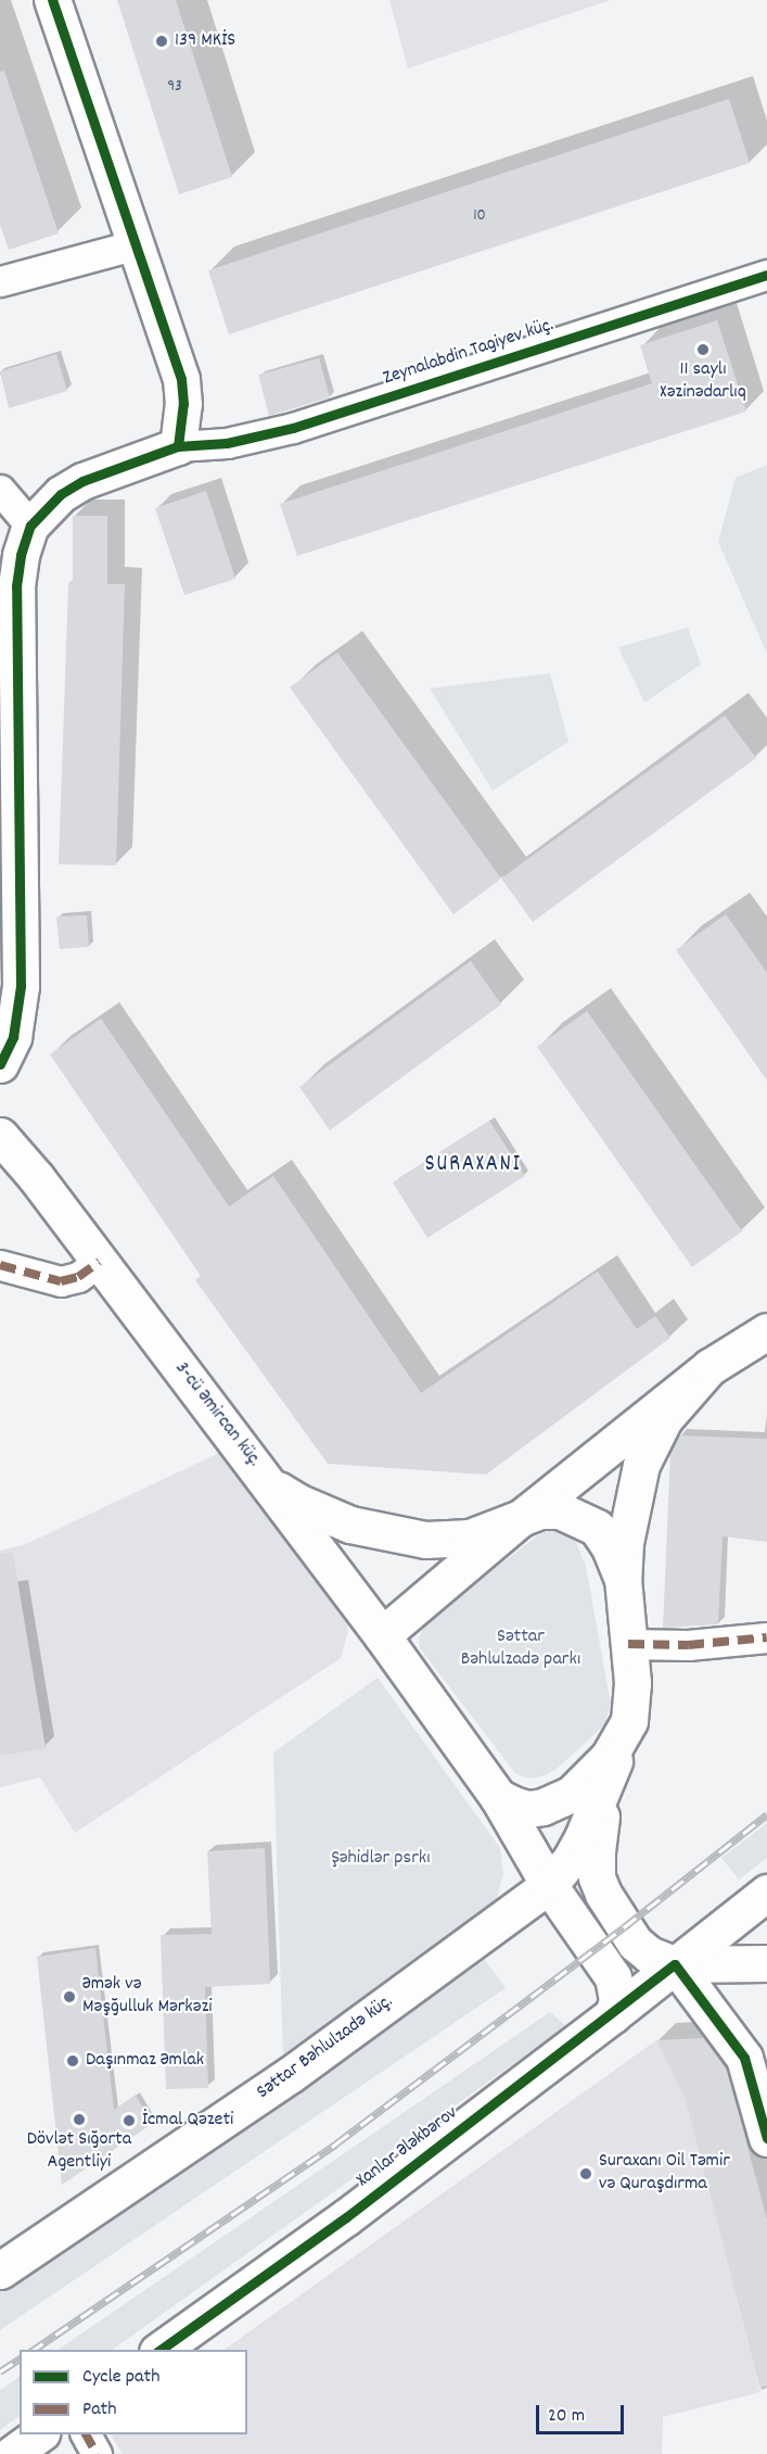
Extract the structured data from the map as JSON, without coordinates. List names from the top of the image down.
{
  "streets": {
    "main road": [
      "Zeynalabdin Tagiyev küç.",
      "3-cü Əmircan küç.",
      "Səttar Bəhlulzadə küç.",
      "Xanlar Ələkbərov"
    ]
  },
  "districts": ["SURAXANI"],
  "parks": ["Səttar Bəhlulzadə parkı", "Şəhidlər psrkı"],
  "places": [
    "139 MKİS",
    "11 saylı Xəzinədarlıq",
    "Əmək və Məşğulluk Mərkəzi",
    "Daşınmaz Əmlak",
    "Dövlət Sığorta Agentliyi",
    "İcmal Qəzeti",
    "Suraxanı Oil Təmir və Quraşdırma"
  ],
  "house_numbers": ["93", "10"],
  "legend": ["Cycle path", "Path"],
  "scale_bar": "20 m"
}
